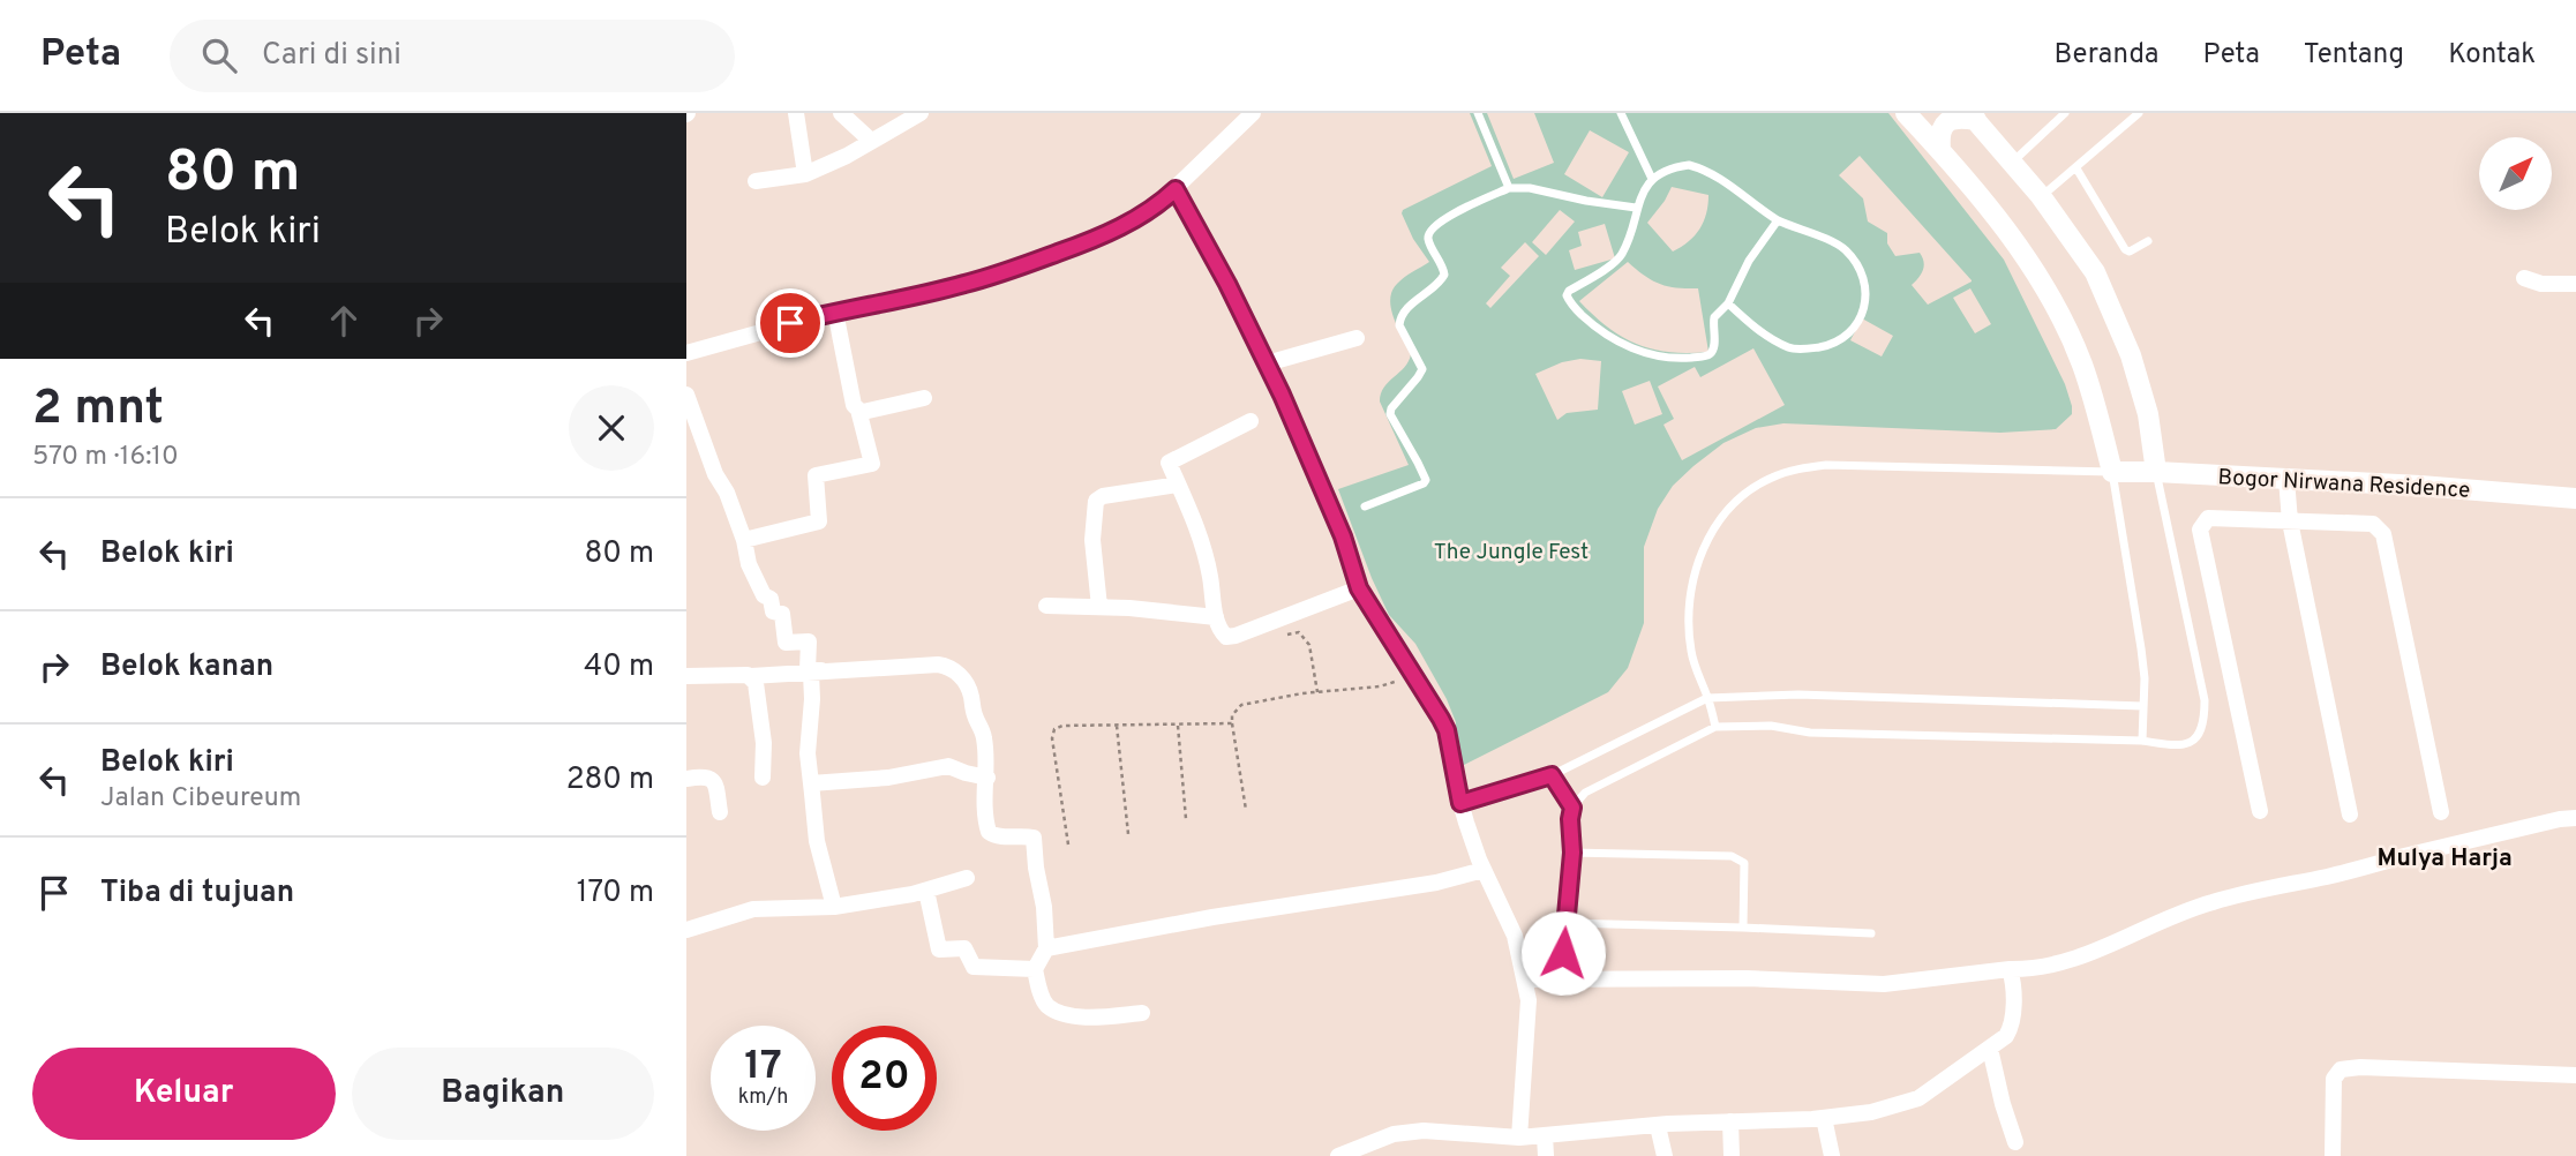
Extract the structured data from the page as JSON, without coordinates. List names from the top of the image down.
{
  "streets": {
    "street": ["Bogor Nirwana Residence"]
  },
  "districts": ["Mulya Harja"],
  "parks": ["The Jungle Fest"],
  "north": "top right",
  "page": {
    "header": "Peta",
    "search": "Cari di sini",
    "nav": [
      "Beranda",
      "Peta",
      "Tentang",
      "Kontak"
    ],
    "turn": ["80 m", "Belok kiri"],
    "heading": ["2 mnt", "570 m · 16:10"],
    "list": [
      {
        "name": "Belok kiri",
        "value": "80 m"
      },
      {
        "name": "Belok kanan",
        "value": "40 m"
      },
      {
        "name": "Belok kiri",
        "note": "Jalan Cibeureum",
        "value": "280 m"
      },
      {
        "name": "Tiba di tujuan",
        "value": "170 m"
      }
    ],
    "speed": "17 km/h",
    "limit": "20",
    "buttons": ["Keluar", "Bagikan"]
  }
}
